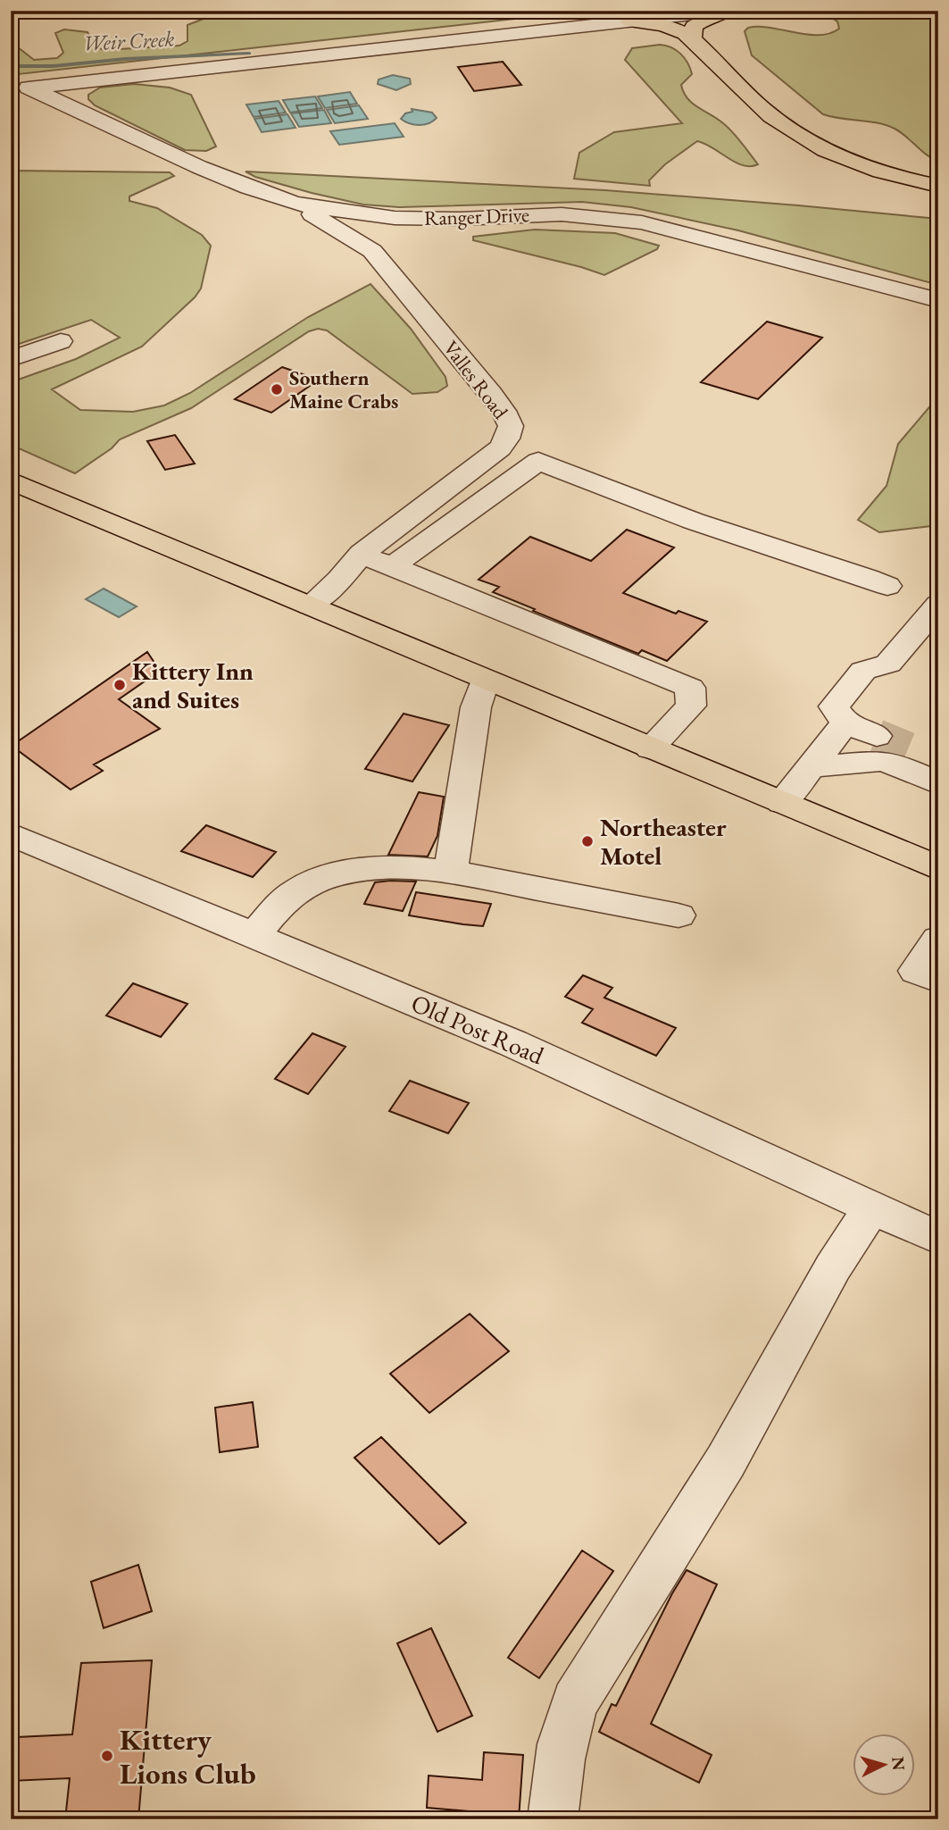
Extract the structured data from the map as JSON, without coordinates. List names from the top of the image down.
{
  "streets": {
    "street": ["Ranger Drive", "Valles Road", "Old Post Road"]
  },
  "crossings": [
    ["Ranger Drive", "Valles Road"]
  ],
  "water": ["Weir Creek"],
  "places": [
    "Southern Maine Crabs",
    "Kittery Inn and Suites",
    "Northeaster Motel",
    "Kittery Lions Club"
  ],
  "north": "right"
}
